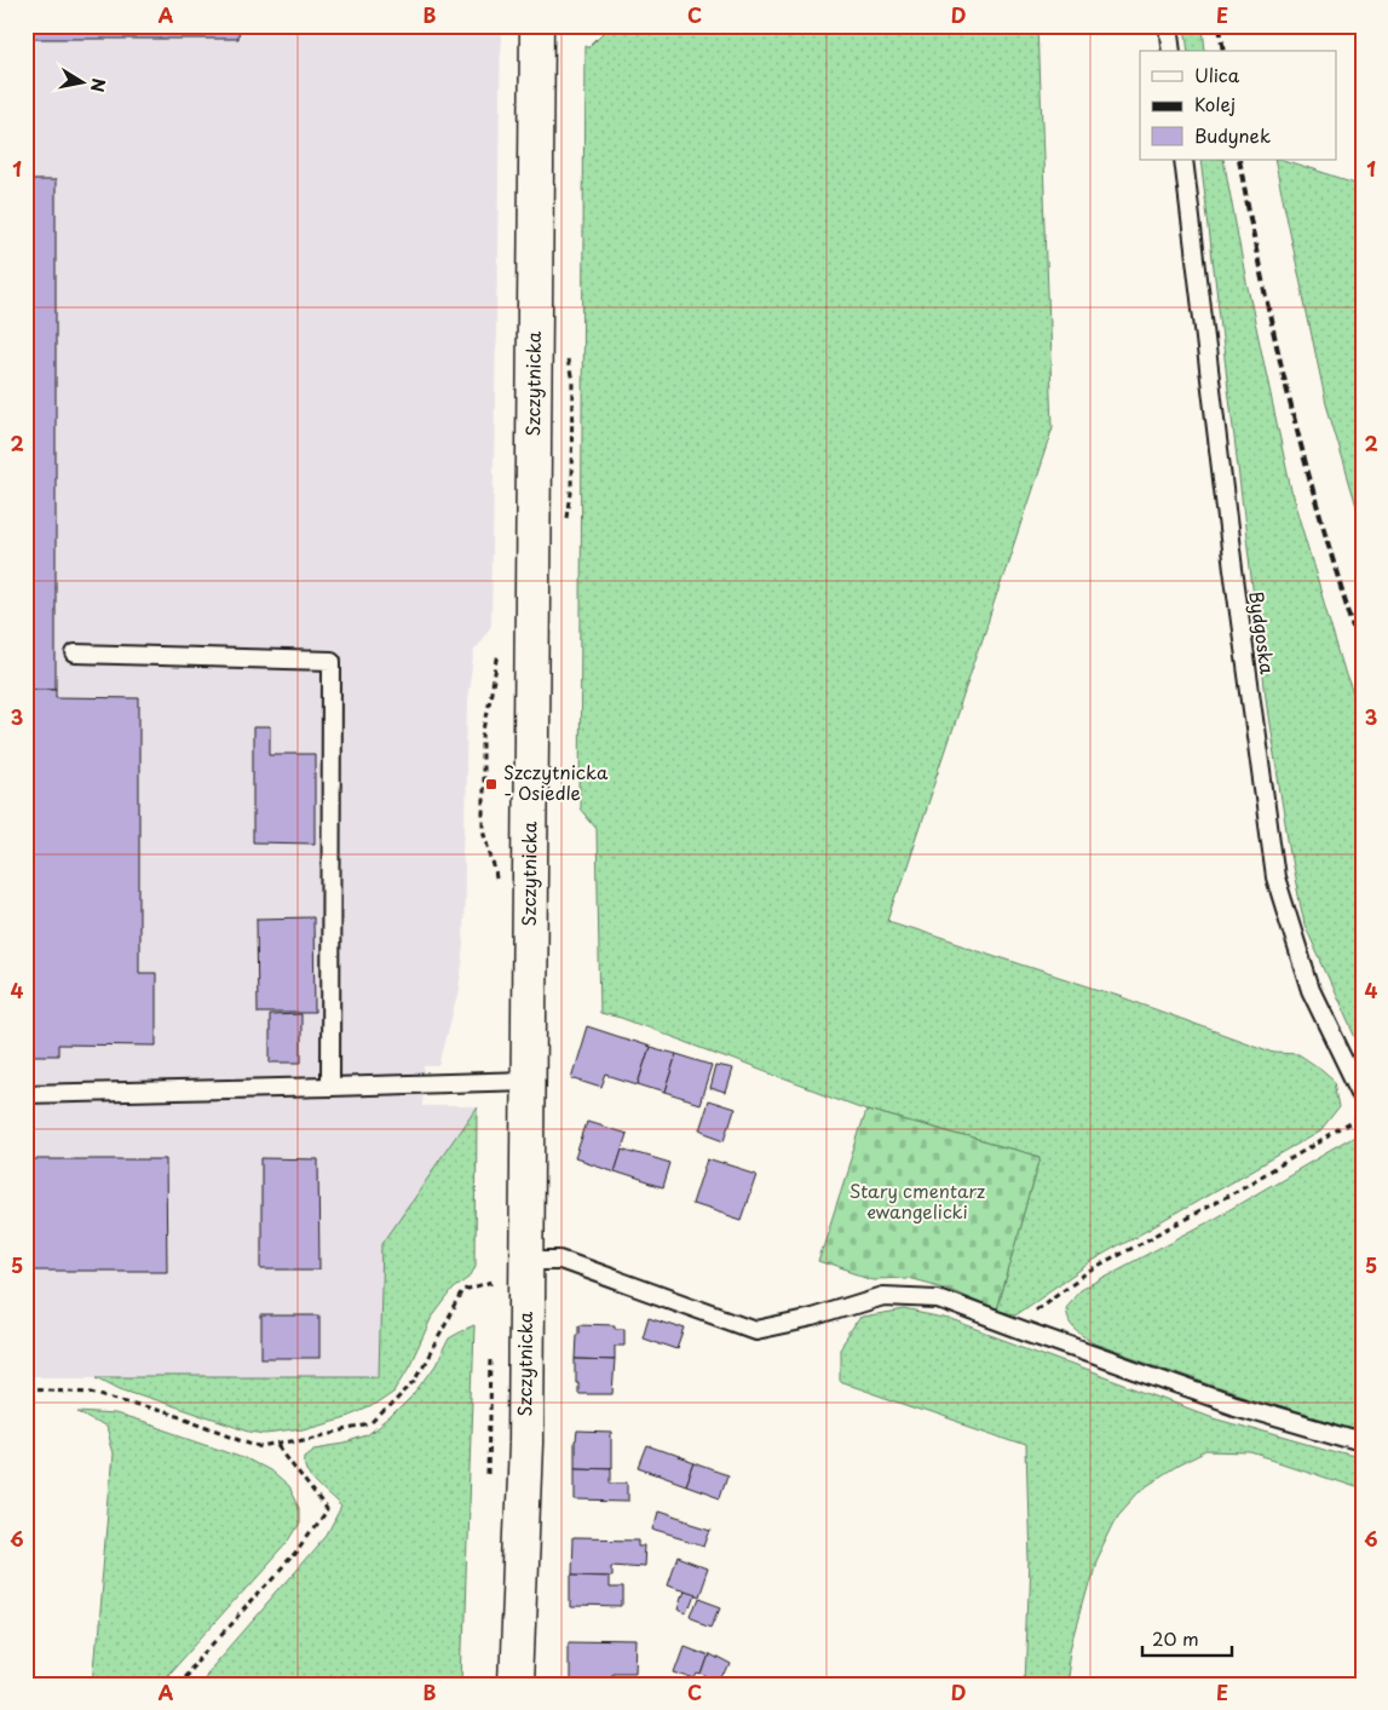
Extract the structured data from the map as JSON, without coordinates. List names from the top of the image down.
{
  "streets": {
    "street": ["Szczytnicka"],
    "lane": ["Bydgoska"]
  },
  "parks": ["Stary cmentarz ewangelicki"],
  "places": {
    "transit": ["Szczytnicka - Osiedle"]
  },
  "legend": ["Ulica", "Kolej", "Budynek"],
  "scale_bar": "20 m",
  "north": "right",
  "grid": {
    "columns": [
      "A",
      "B",
      "C",
      "D",
      "E"
    ],
    "rows": [
      "1",
      "2",
      "3",
      "4",
      "5",
      "6"
    ]
  }
}
